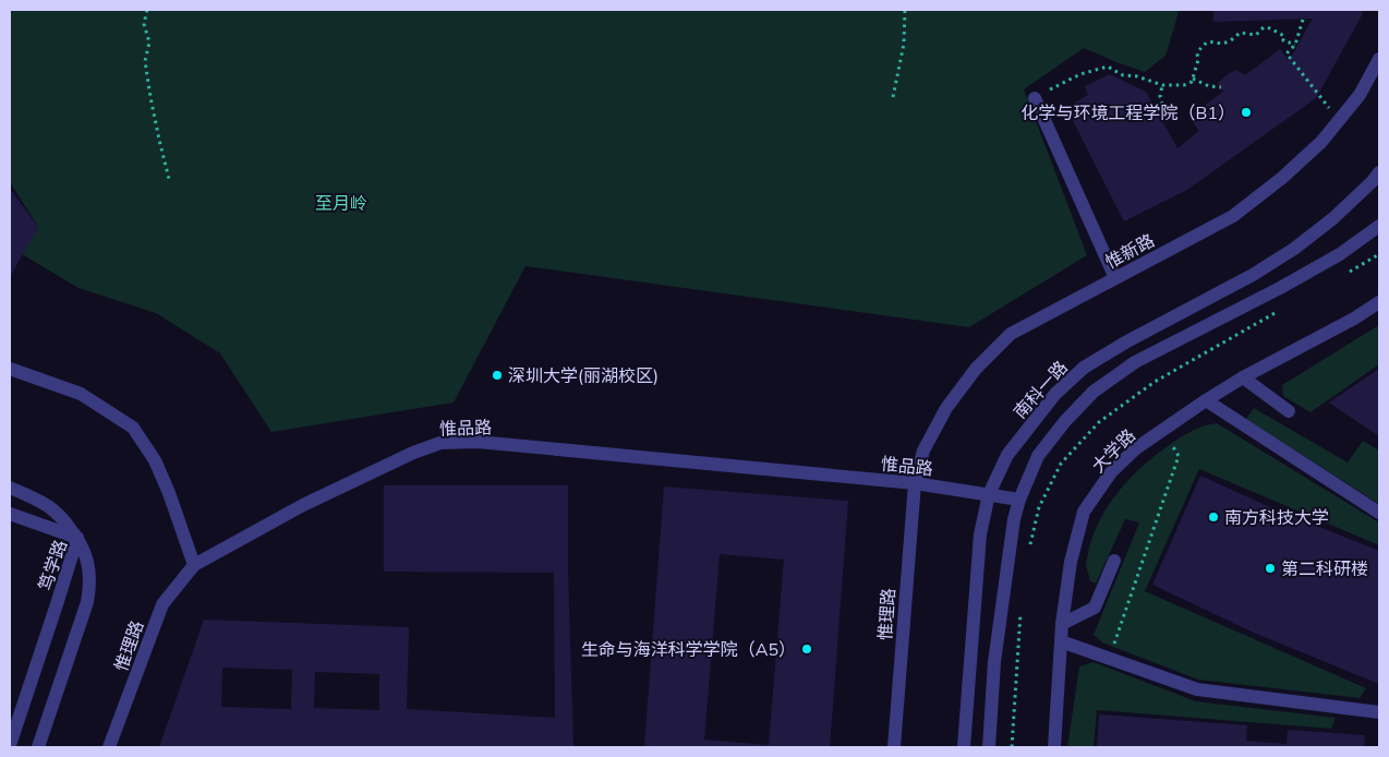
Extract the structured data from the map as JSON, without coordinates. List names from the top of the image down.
{
  "streets": {
    "street": [
      "惟新路",
      "南科一路",
      "惟品路",
      "大学路",
      "笃学路",
      "惟理路"
    ]
  },
  "crossings": [
    ["惟新路", "惟品路"],
    ["惟新路", "惟理路"],
    ["南科一路", "惟品路"],
    ["惟品路", "惟理路"]
  ],
  "parks": ["至月岭"],
  "places": [
    "化学与环境工程学院（B1）",
    "深圳大学(丽湖校区)",
    "南方科技大学",
    "第二科研楼",
    "生命与海洋科学学院（A5）"
  ]
}
